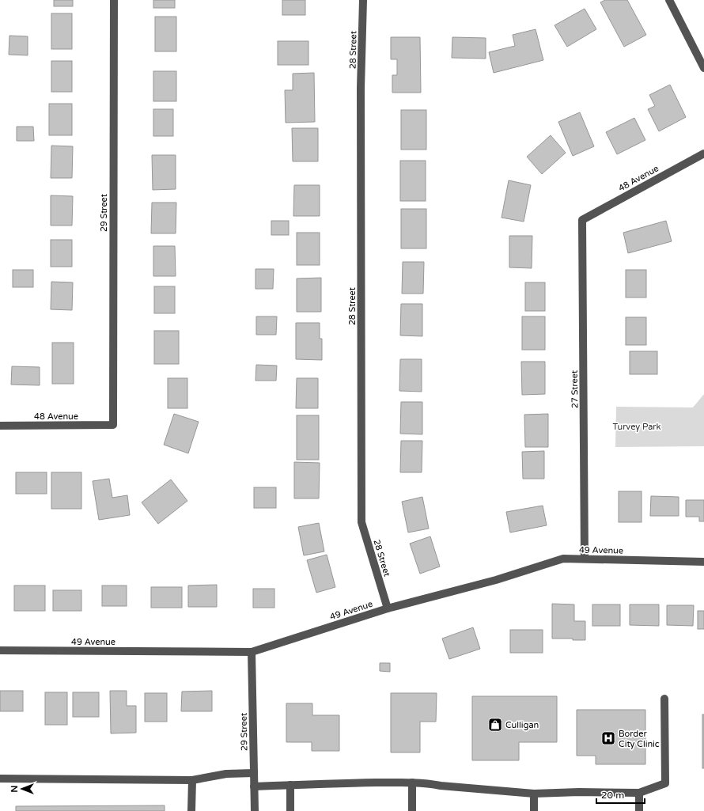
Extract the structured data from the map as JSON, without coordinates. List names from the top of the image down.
{
  "streets": {
    "street": [
      "28 Street",
      "48 Avenue",
      "29 Street",
      "27 Street",
      "49 Avenue"
    ]
  },
  "crossings": [
    ["28 Street", "49 Avenue"],
    ["48 Avenue", "29 Street"],
    ["48 Avenue", "27 Street"],
    ["29 Street", "49 Avenue"],
    ["27 Street", "49 Avenue"]
  ],
  "parks": ["Turvey Park"],
  "places": {
    "shop": ["Culligan"],
    "hospital": ["Border City Clinic"]
  },
  "scale_bar": "20 m",
  "north": "left"
}
